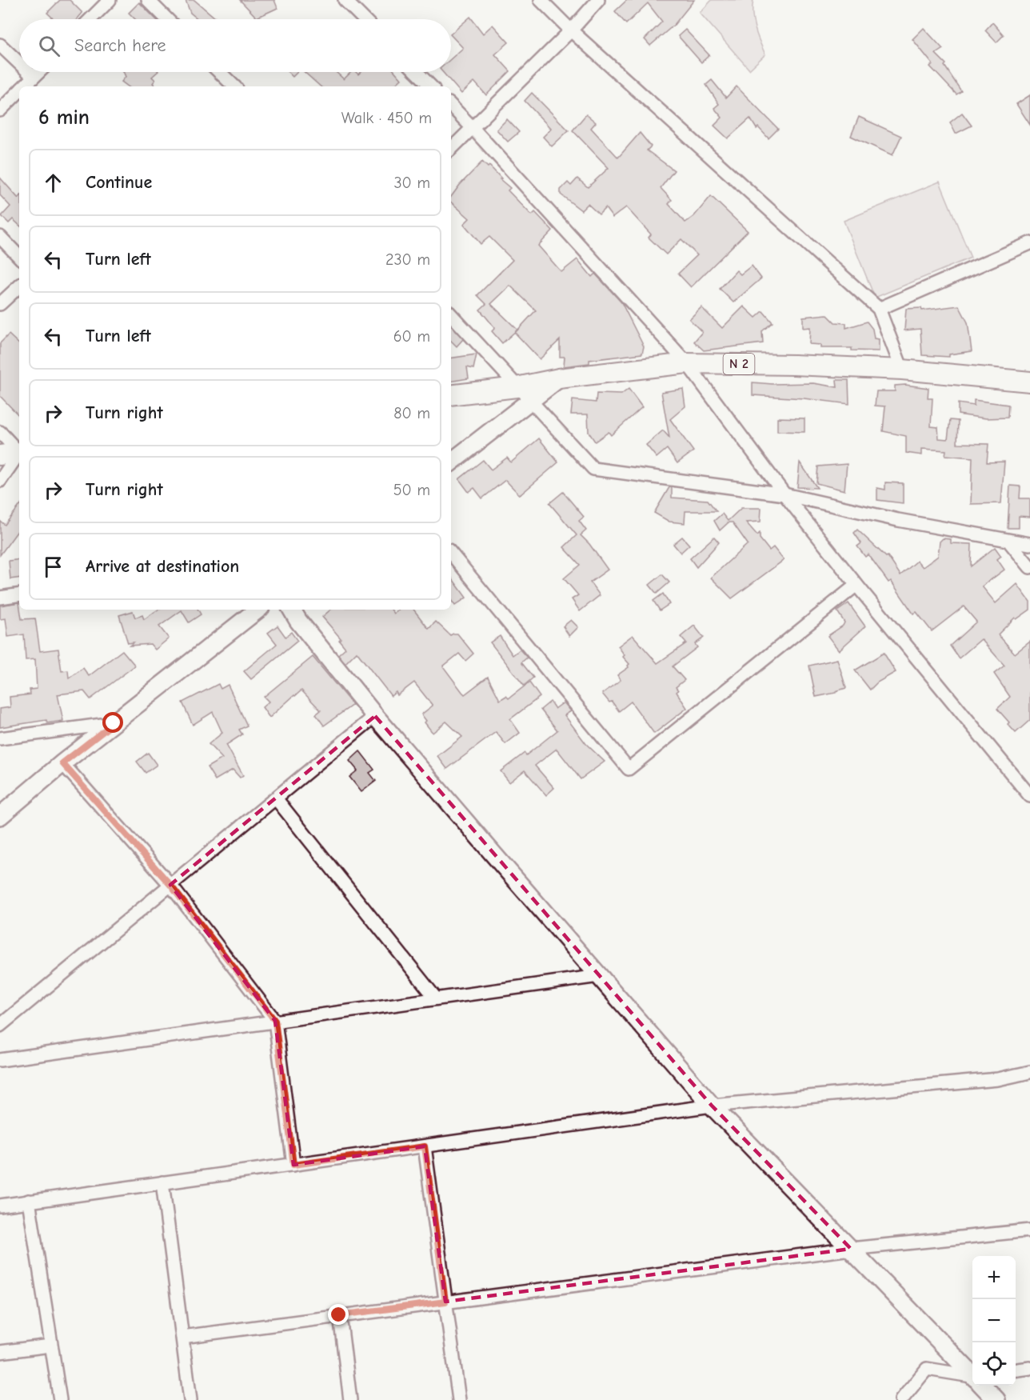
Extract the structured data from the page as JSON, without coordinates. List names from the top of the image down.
{
  "streets": {
    "main road": ["N 2"]
  },
  "page": {
    "search": "Search here",
    "heading": ["6 min", "Walk · 450 m"],
    "list": [
      ["Continue", "30 m"],
      ["Turn left", "230 m"],
      ["Turn left", "60 m"],
      ["Turn right", "80 m"],
      ["Turn right", "50 m"],
      "Arrive at destination"
    ],
    "map_buttons": ["+", "−"]
  }
}
